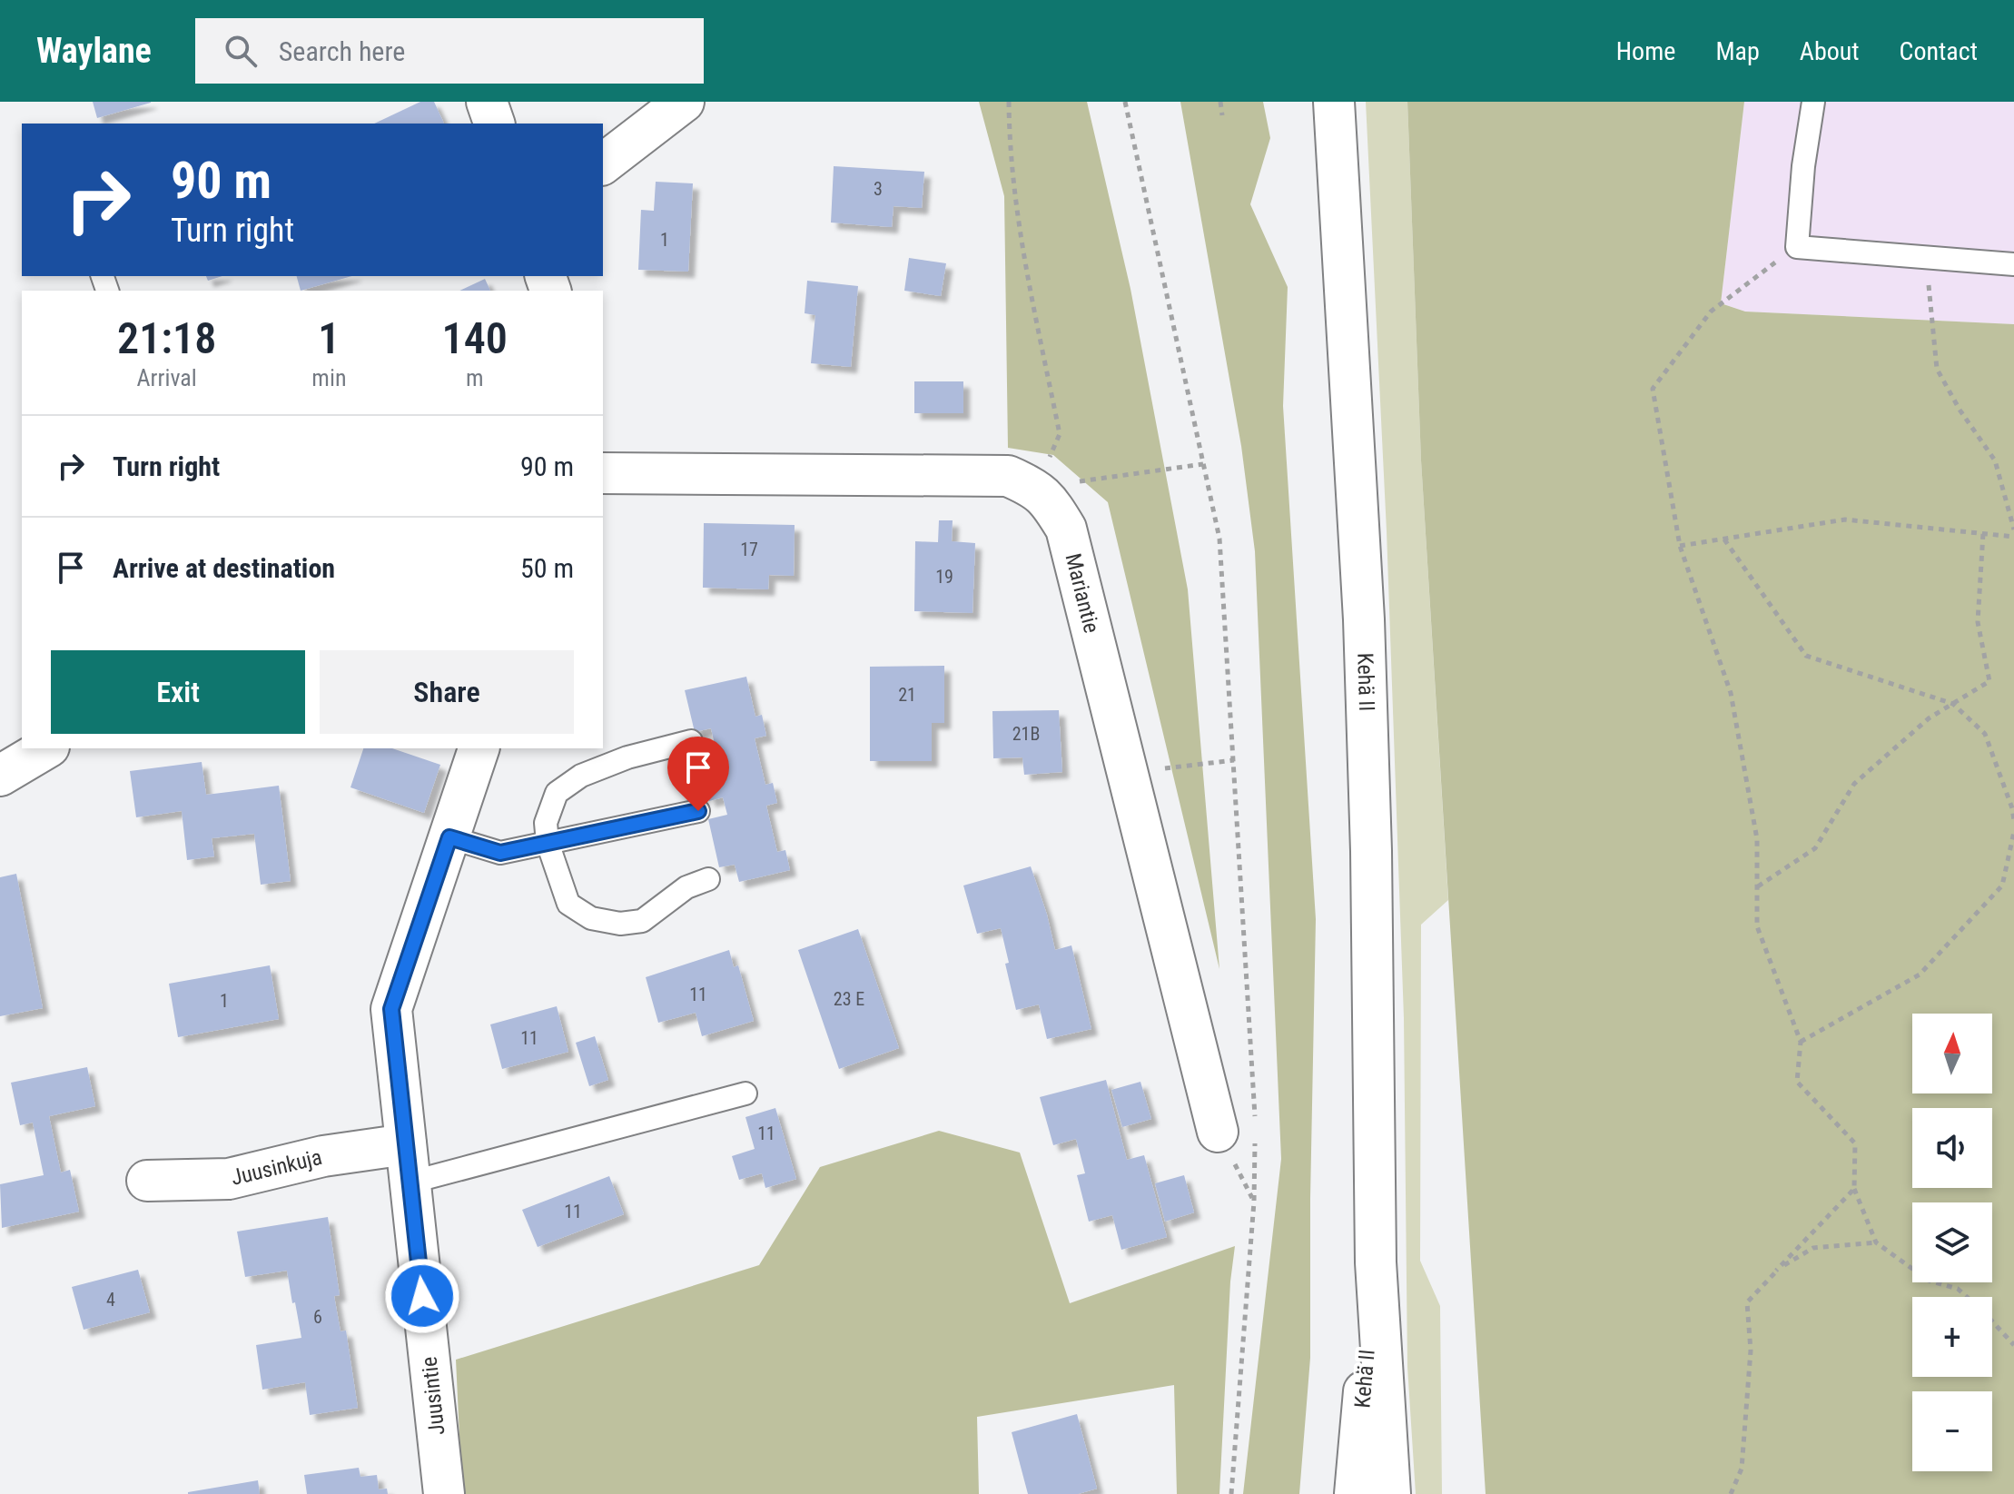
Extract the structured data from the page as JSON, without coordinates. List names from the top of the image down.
{
  "streets": {
    "main road": [
      "Mariantie",
      "Kehä II",
      "Juusinkuja",
      "Juusintie"
    ]
  },
  "crossings": [
    ["Juusinkuja", "Juusintie"]
  ],
  "house_numbers": [
    "3",
    "1",
    "17",
    "19",
    "21",
    "21B",
    "11",
    "23 E",
    "1",
    "11",
    "11",
    "11",
    "4",
    "6"
  ],
  "north": "top",
  "page": {
    "header": "Waylane",
    "search": "Search here",
    "nav": [
      "Home",
      "Map",
      "About",
      "Contact"
    ],
    "turn": ["90 m", "Turn right"],
    "eta": [
      "21:18",
      "Arrival",
      "1",
      "min",
      "140",
      "m"
    ],
    "list": [
      {
        "name": "Turn right",
        "value": "90 m"
      },
      {
        "name": "Arrive at destination",
        "value": "50 m"
      }
    ],
    "buttons": ["Exit", "Share"],
    "map_buttons": ["+", "−"]
  }
}
